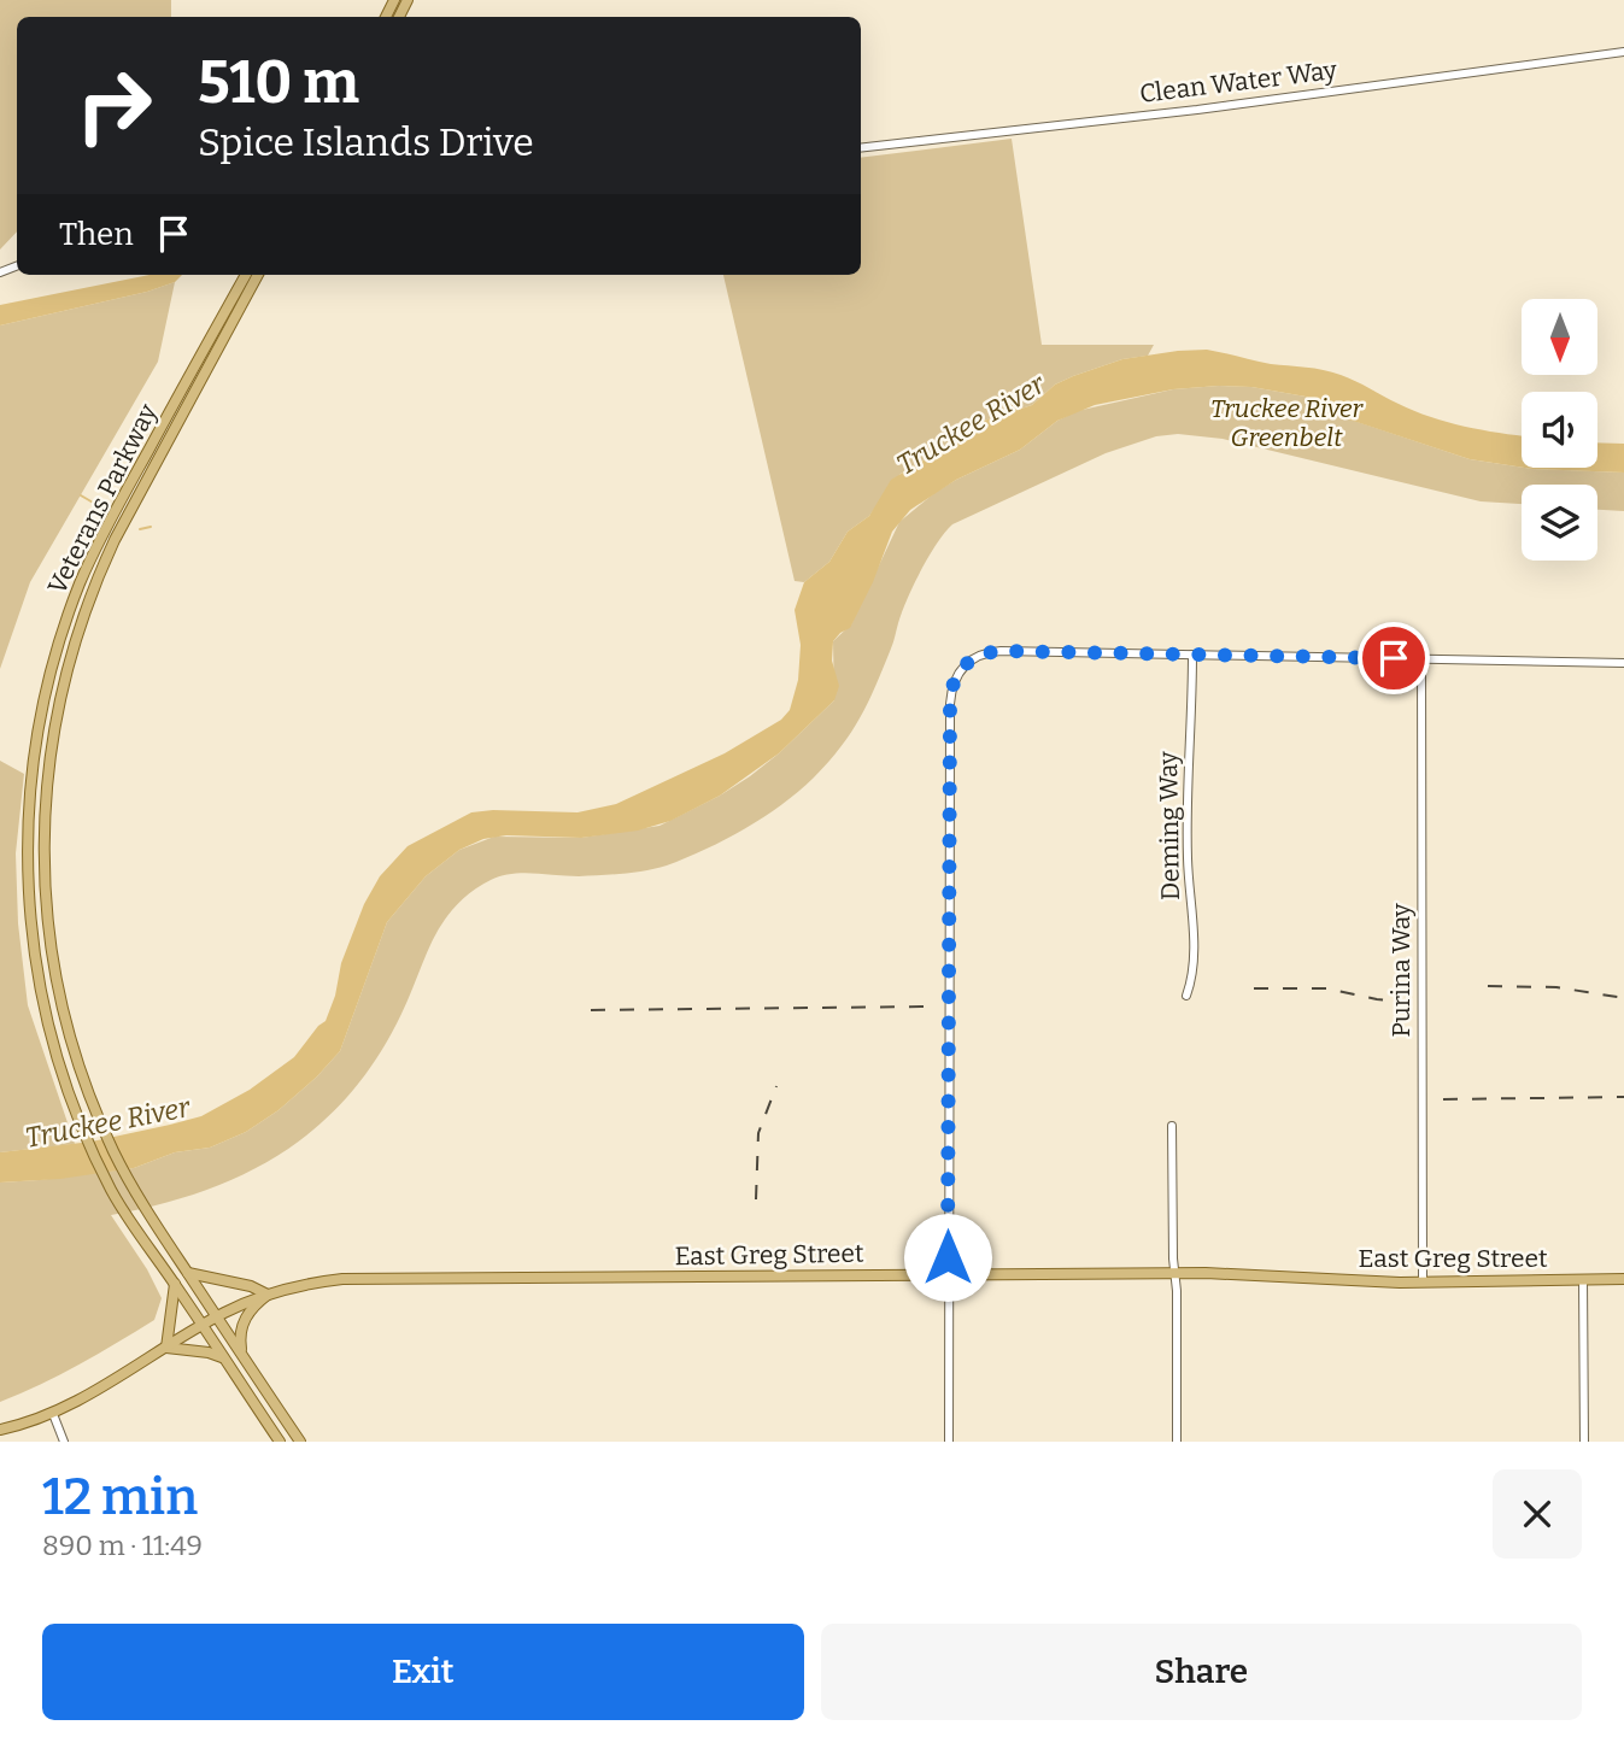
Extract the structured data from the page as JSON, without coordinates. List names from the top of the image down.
{
  "streets": {
    "main road": ["Veterans Parkway", "East Greg Street"],
    "street": ["Clean Water Way", "Deming Way", "Purina Way"]
  },
  "crossings": [
    ["Veterans Parkway", "East Greg Street"],
    ["Purina Way", "East Greg Street"]
  ],
  "water": ["Truckee River"],
  "parks": ["Truckee River Greenbelt"],
  "north": "bottom",
  "page": {
    "turn": ["510 m", "Spice Islands Drive"],
    "then": "Then",
    "heading": ["12 min", "890 m · 11:49"],
    "buttons": ["Exit", "Share"]
  }
}
